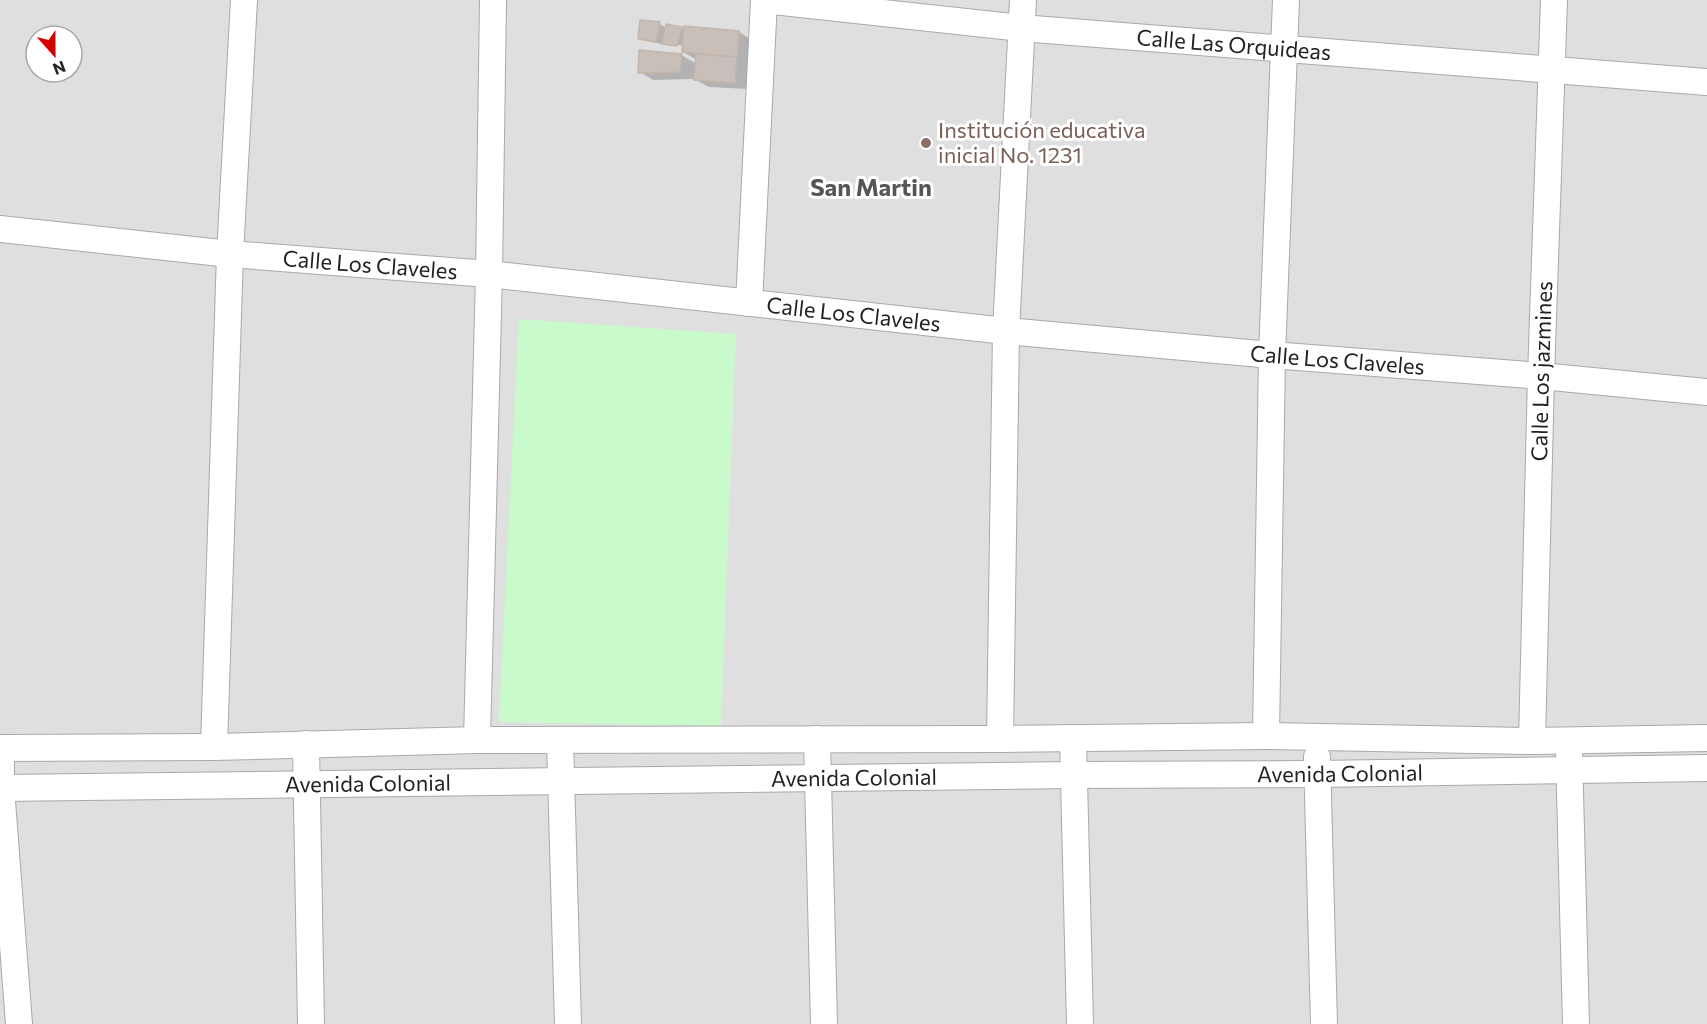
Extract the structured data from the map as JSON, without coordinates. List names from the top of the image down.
{
  "streets": {
    "street": [
      "Calle Las Orquideas",
      "Calle Los Claveles",
      "Calle Los jazmines",
      "Avenida Colonial"
    ]
  },
  "crossings": [
    ["Calle Las Orquideas", "Calle Los jazmines"],
    ["Calle Los Claveles", "Calle Los jazmines"]
  ],
  "districts": ["San Martin"],
  "places": ["Institución educativa inicial No. 1231"],
  "north": "bottom"
}
